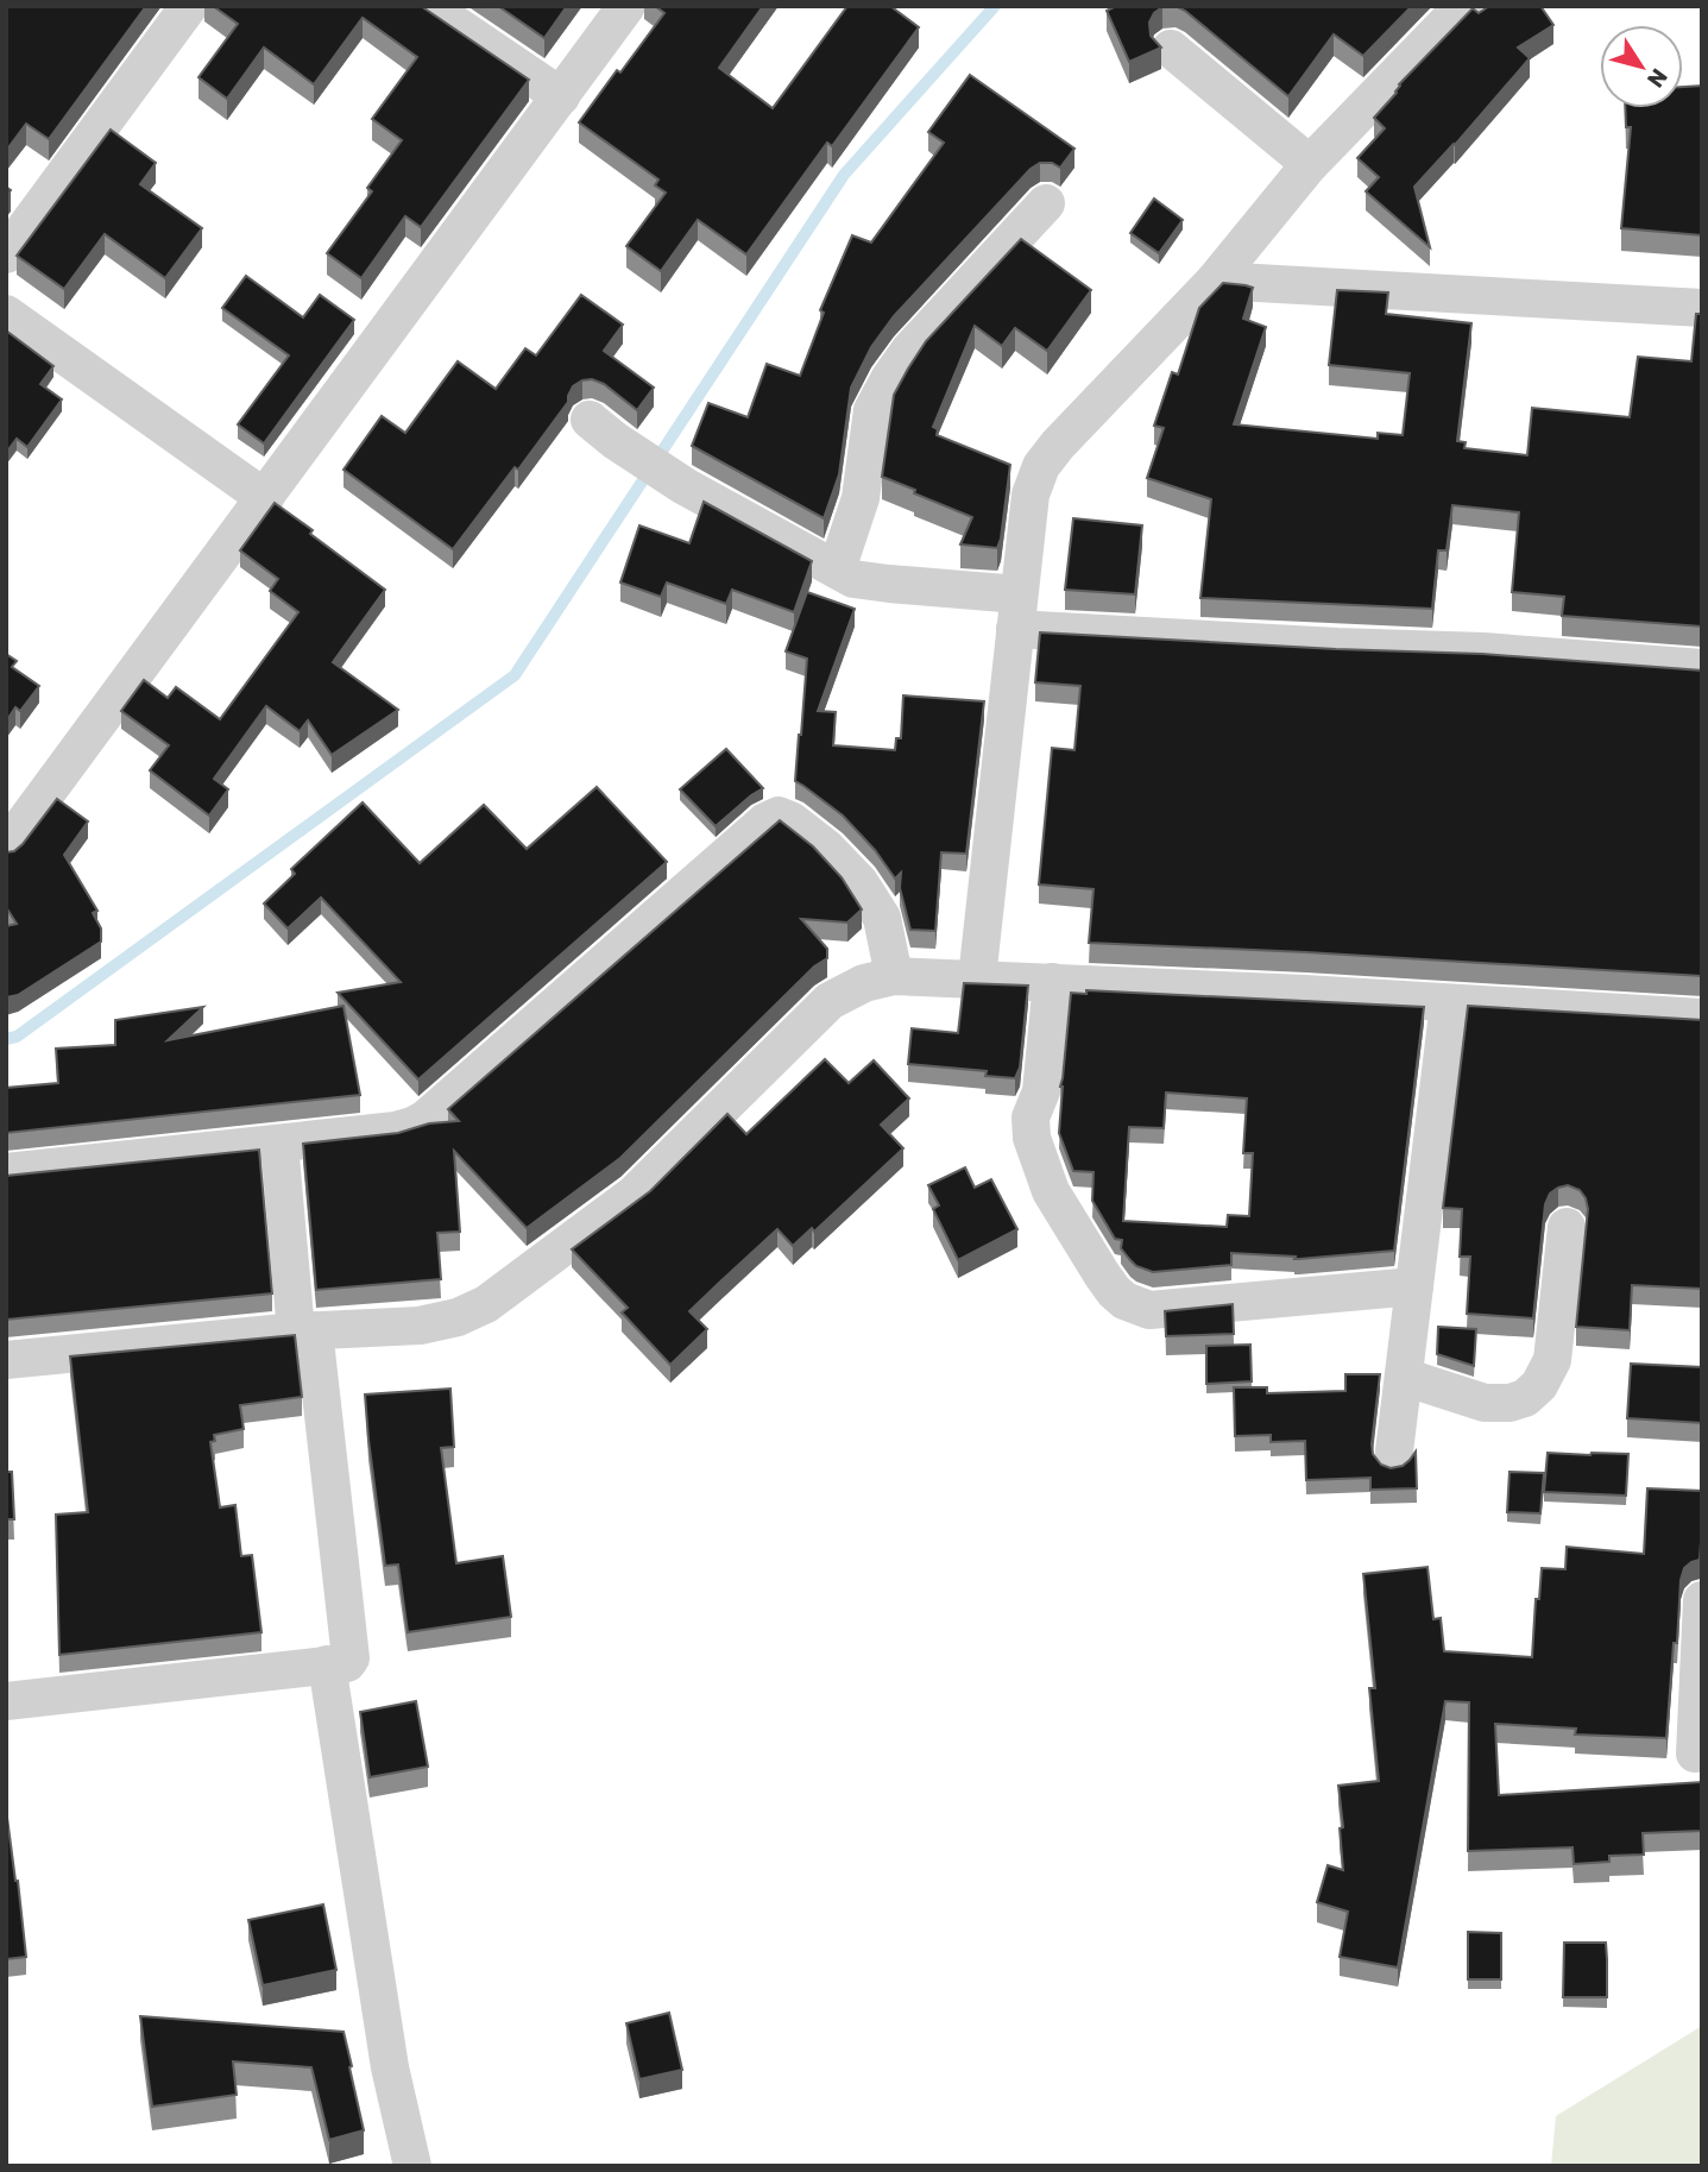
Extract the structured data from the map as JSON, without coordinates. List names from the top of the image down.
{
  "north": "bottom right"
}
